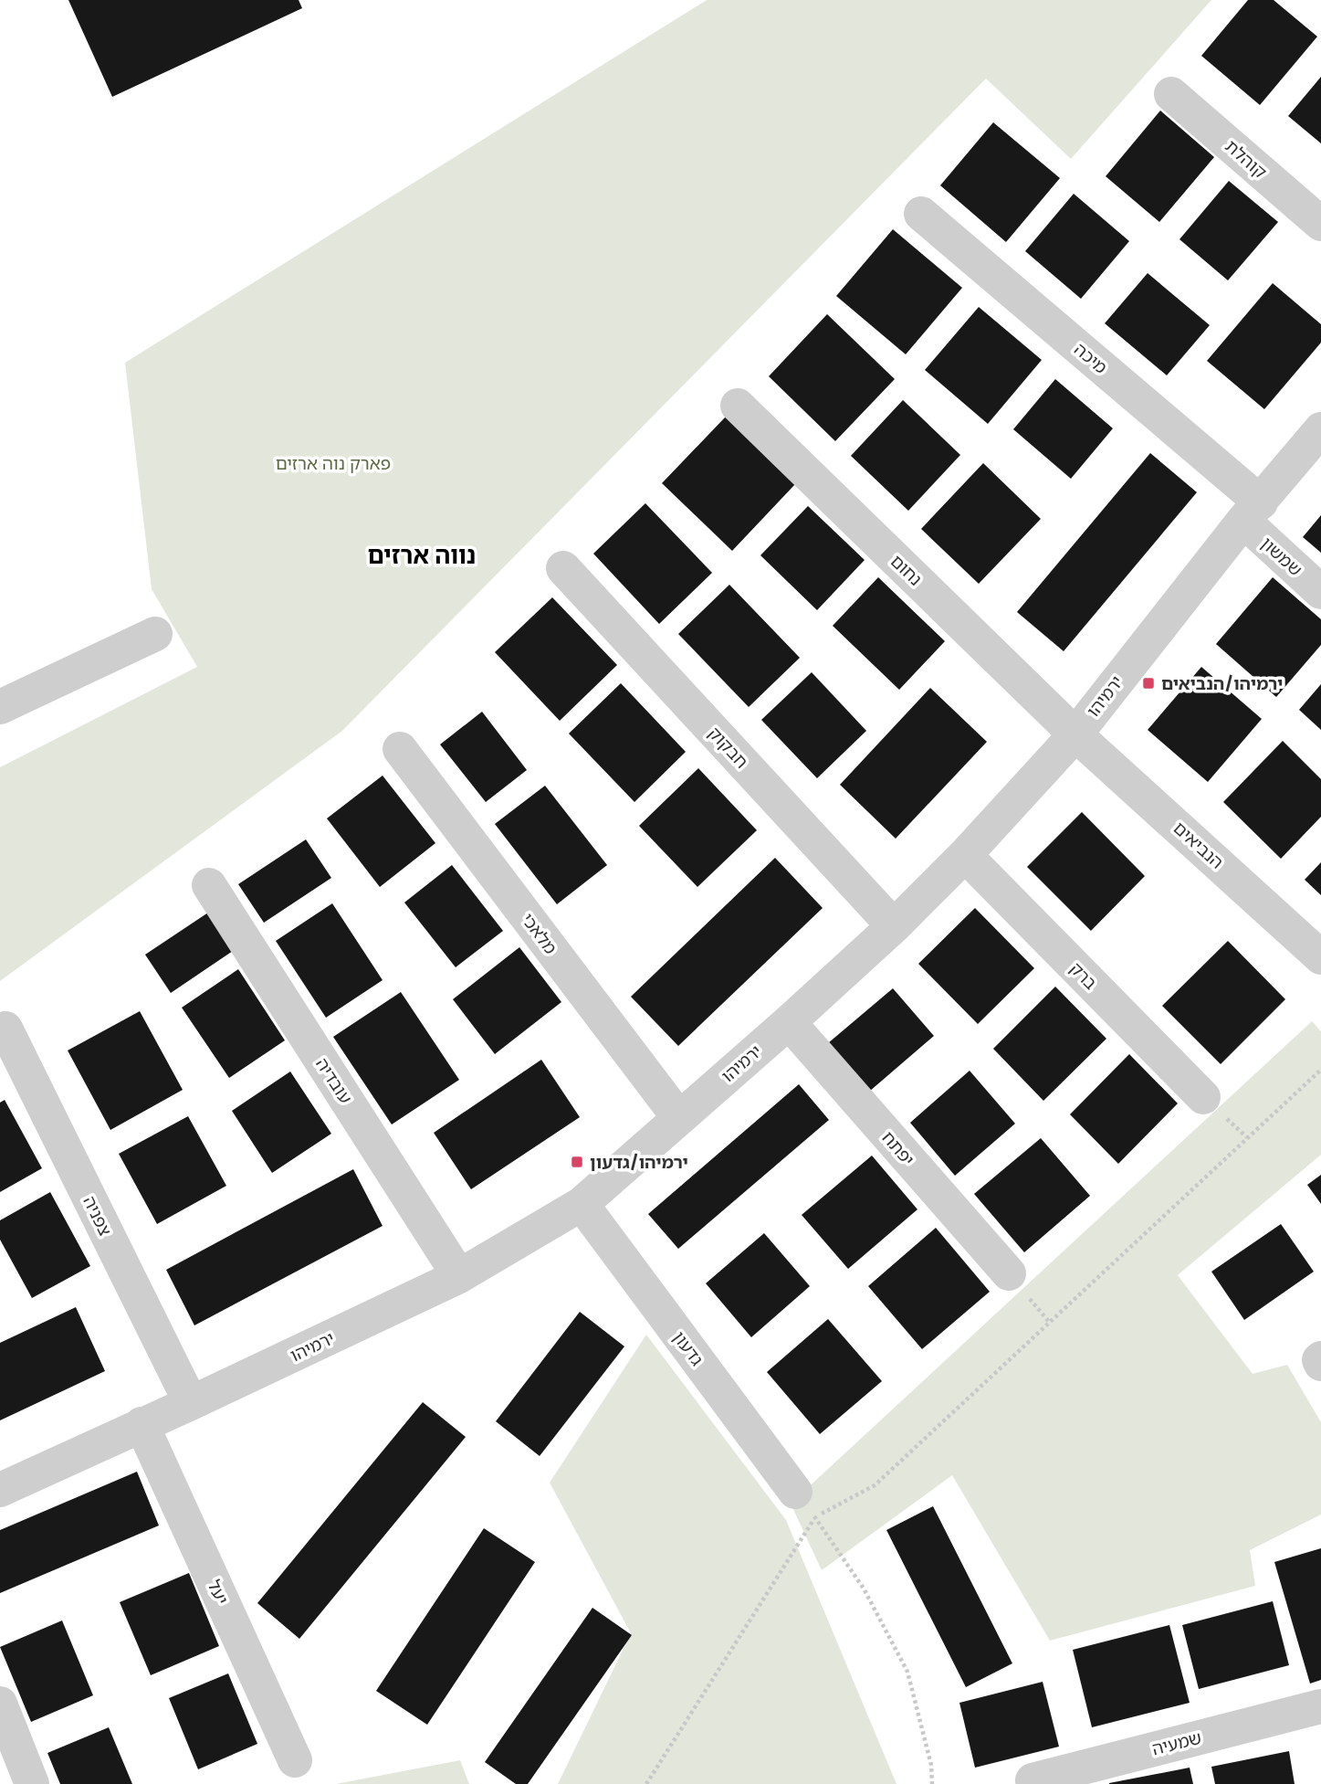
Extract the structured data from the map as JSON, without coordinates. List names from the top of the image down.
{
  "streets": {
    "street": [
      "קוהלת",
      "מיכה",
      "שמשון",
      "נחום",
      "ירמיהו",
      "חבקוק",
      "הנביאים",
      "מלאכי",
      "ברק",
      "עובדיה",
      "יפתח",
      "צפניה",
      "גדעון",
      "יעל",
      "שמעיה"
    ]
  },
  "crossings": [
    ["מיכה", "שמשון"],
    ["מיכה", "ירמיהו"],
    ["שמשון", "ירמיהו"],
    ["נחום", "ירמיהו"],
    ["נחום", "הנביאים"],
    ["ירמיהו", "חבקוק"],
    ["ירמיהו", "הנביאים"],
    ["ירמיהו", "מלאכי"],
    ["ירמיהו", "ברק"],
    ["ירמיהו", "עובדיה"],
    ["ירמיהו", "יפתח"],
    ["ירמיהו", "צפניה"],
    ["ירמיהו", "גדעון"],
    ["ירמיהו", "יעל"]
  ],
  "districts": ["נווה ארזים"],
  "parks": ["פארק נוה ארזים"],
  "places": {
    "transit": ["ירמיהו/הנביאים", "ירמיהו/גדעון"]
  }
}
